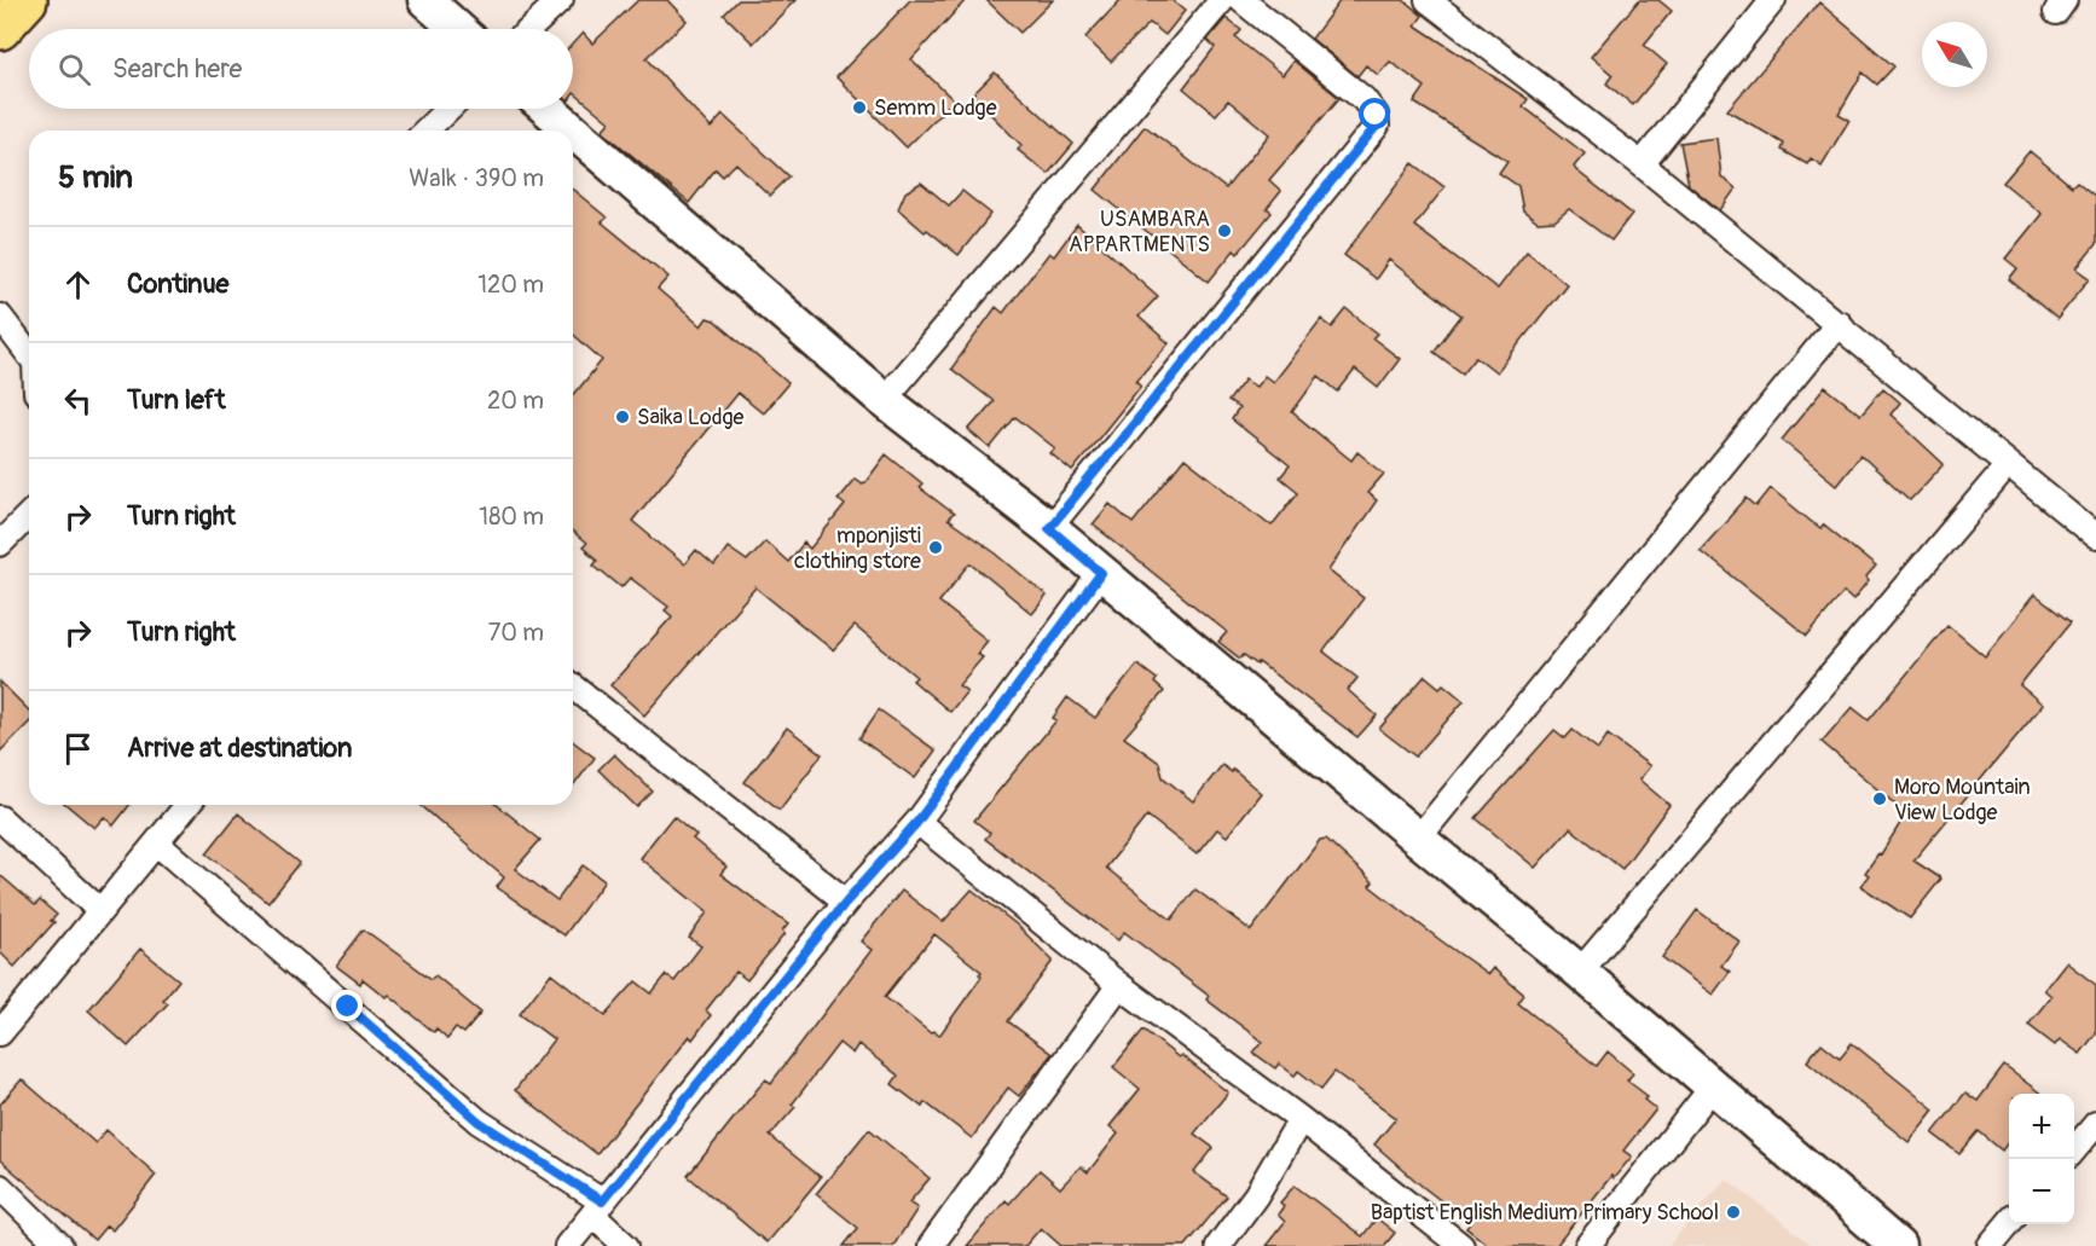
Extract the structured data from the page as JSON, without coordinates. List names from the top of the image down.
{
  "places": [
    "Semm Lodge",
    "USAMBARA APPARTMENTS",
    "Saika Lodge",
    "mponjisti clothing store",
    "Moro Mountain View Lodge",
    "Baptist English Medium Primary School"
  ],
  "north": "top left",
  "page": {
    "search": "Search here",
    "heading": ["5 min", "Walk · 390 m"],
    "list": [
      ["Continue", "120 m"],
      ["Turn left", "20 m"],
      ["Turn right", "180 m"],
      ["Turn right", "70 m"],
      "Arrive at destination"
    ],
    "map_buttons": ["+", "−"]
  }
}
